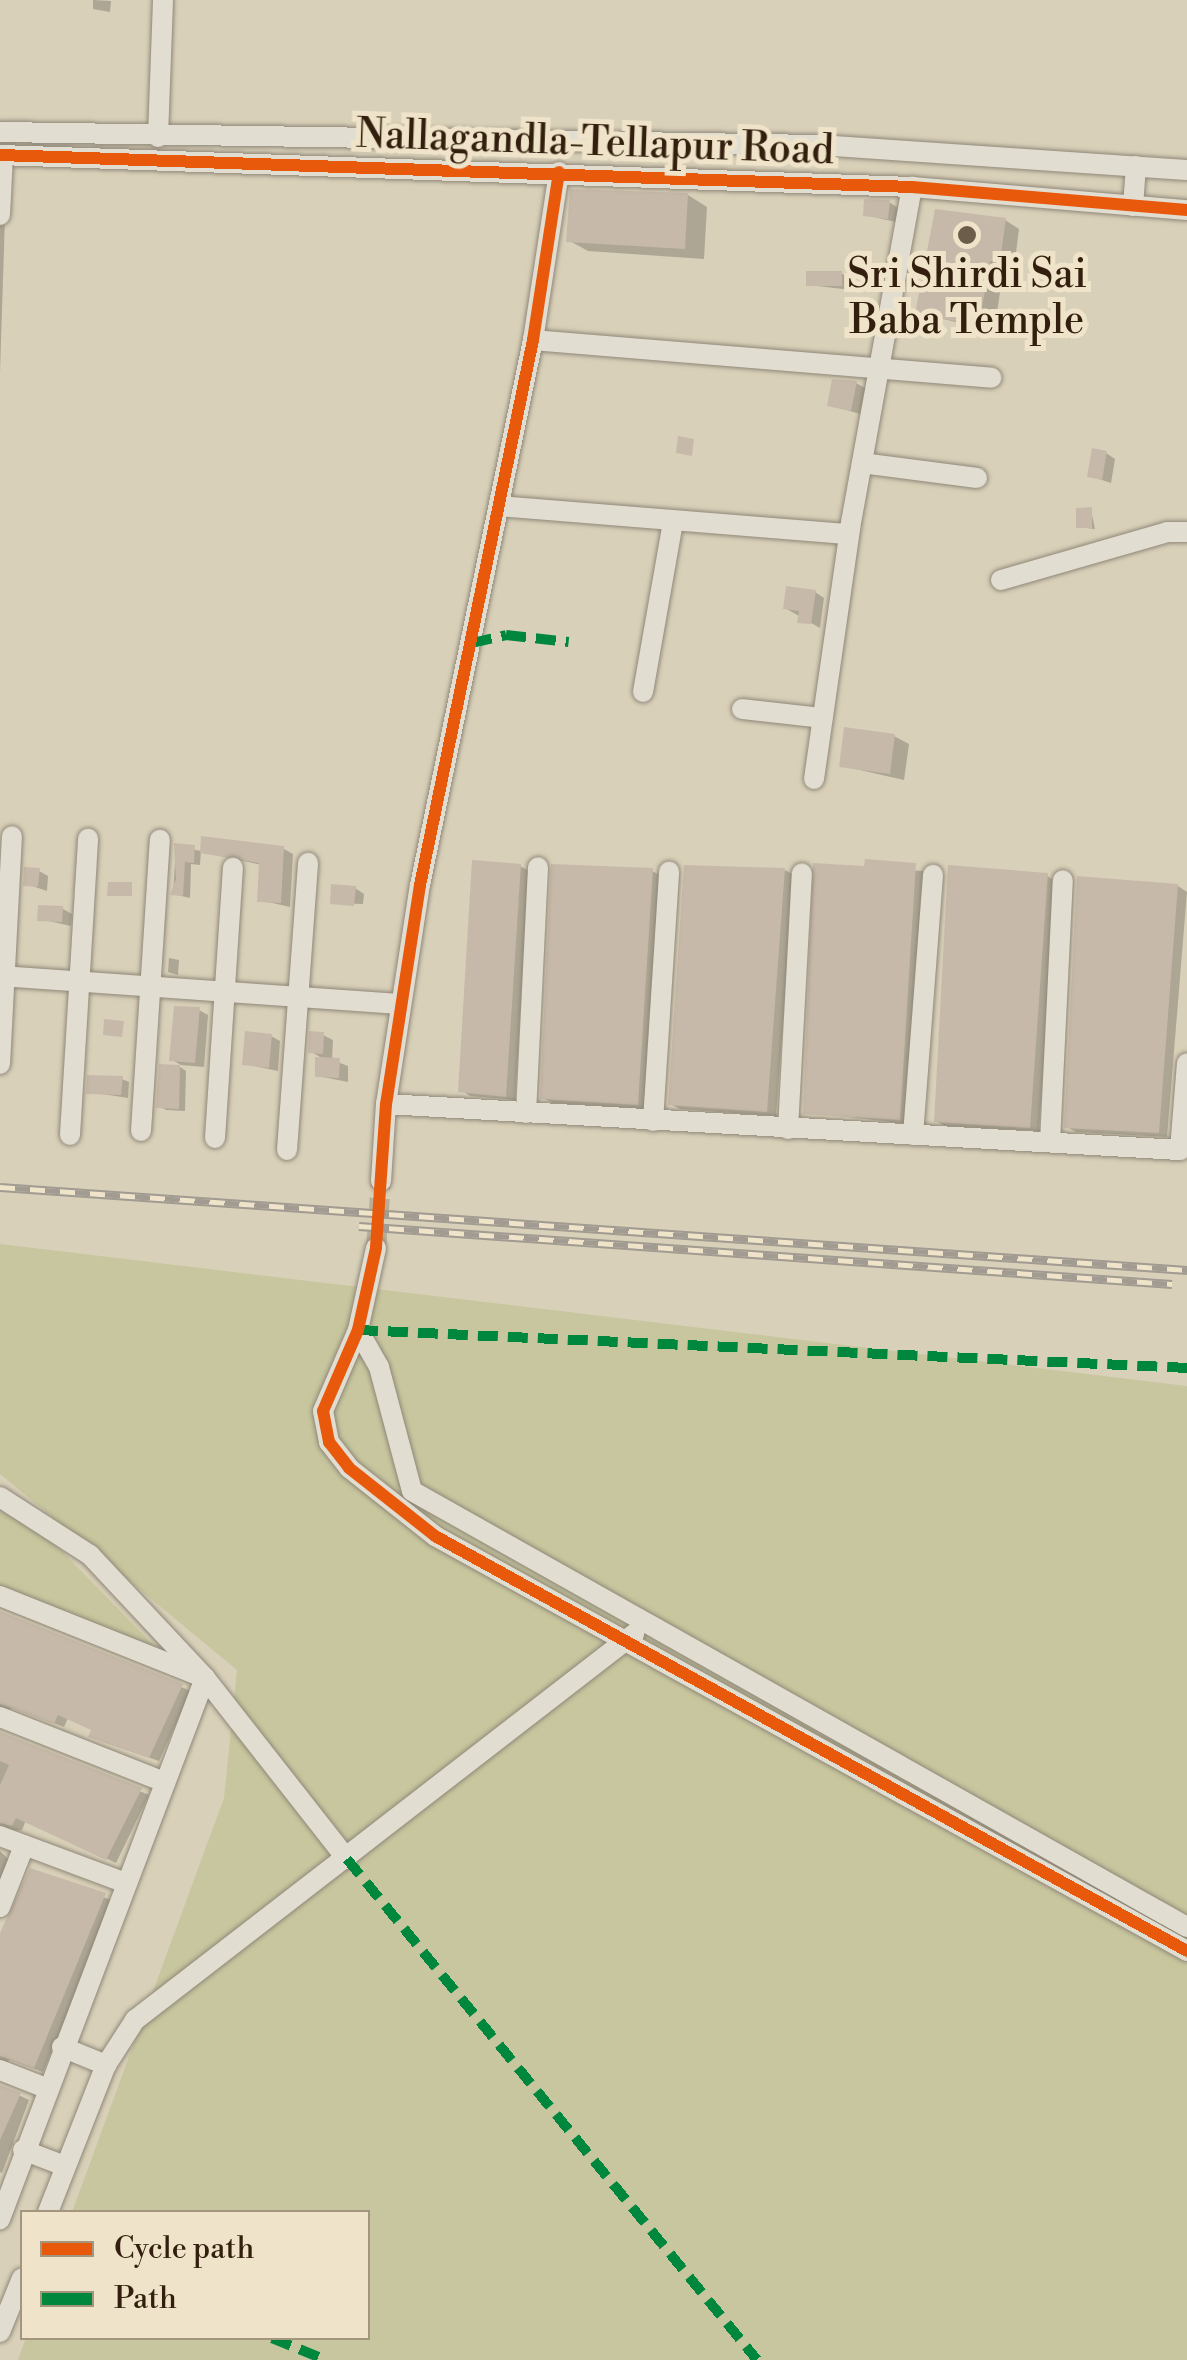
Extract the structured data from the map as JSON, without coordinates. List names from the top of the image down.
{
  "streets": {
    "street": ["Nallagandla-Tellapur Road"]
  },
  "places": ["Sri Shirdi Sai Baba Temple"],
  "legend": ["Cycle path", "Path"]
}
